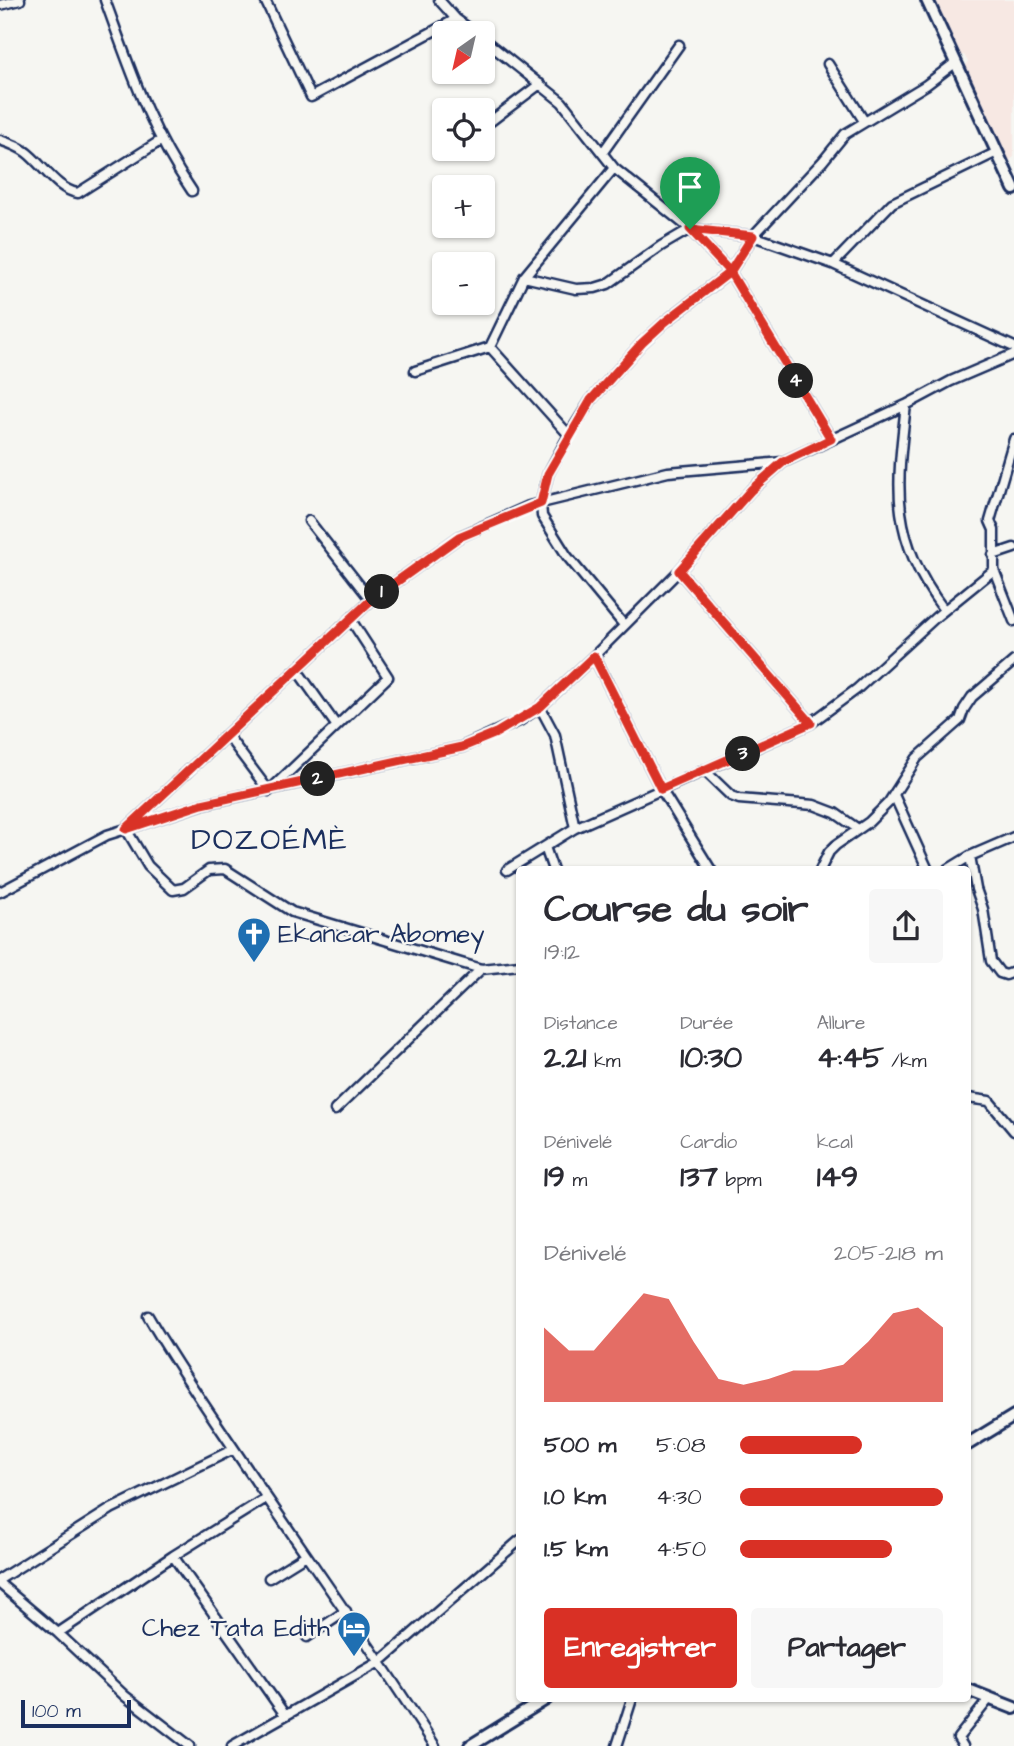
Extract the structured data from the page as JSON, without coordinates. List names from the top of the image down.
{
  "districts": ["DOZOÉMÈ"],
  "places": {
    "church": ["Ekancar Abomey"],
    "hotel": ["Chez Tata Edith"]
  },
  "scale_bar": "100 m",
  "north": "bottom left",
  "page": {
    "map_buttons": ["+", "−"],
    "pins": [
      "4",
      "1",
      "3",
      "2"
    ],
    "heading": ["Course du soir", "19:12"],
    "stats": [
      ["Distance", "2.21 km"],
      ["Durée", "10:30"],
      ["Allure", "4:45 /km"],
      ["Dénivelé", "19 m"],
      ["Cardio", "137 bpm"],
      ["kcal", "149"]
    ],
    "chart": ["Dénivelé", "205–218 m"],
    "list": [
      {
        "name": "500 m",
        "note": "5:08"
      },
      {
        "name": "1.0 km",
        "note": "4:30"
      },
      {
        "name": "1.5 km",
        "note": "4:50"
      }
    ],
    "buttons": ["Enregistrer", "Partager"],
    "scale": "100 m"
  }
}
